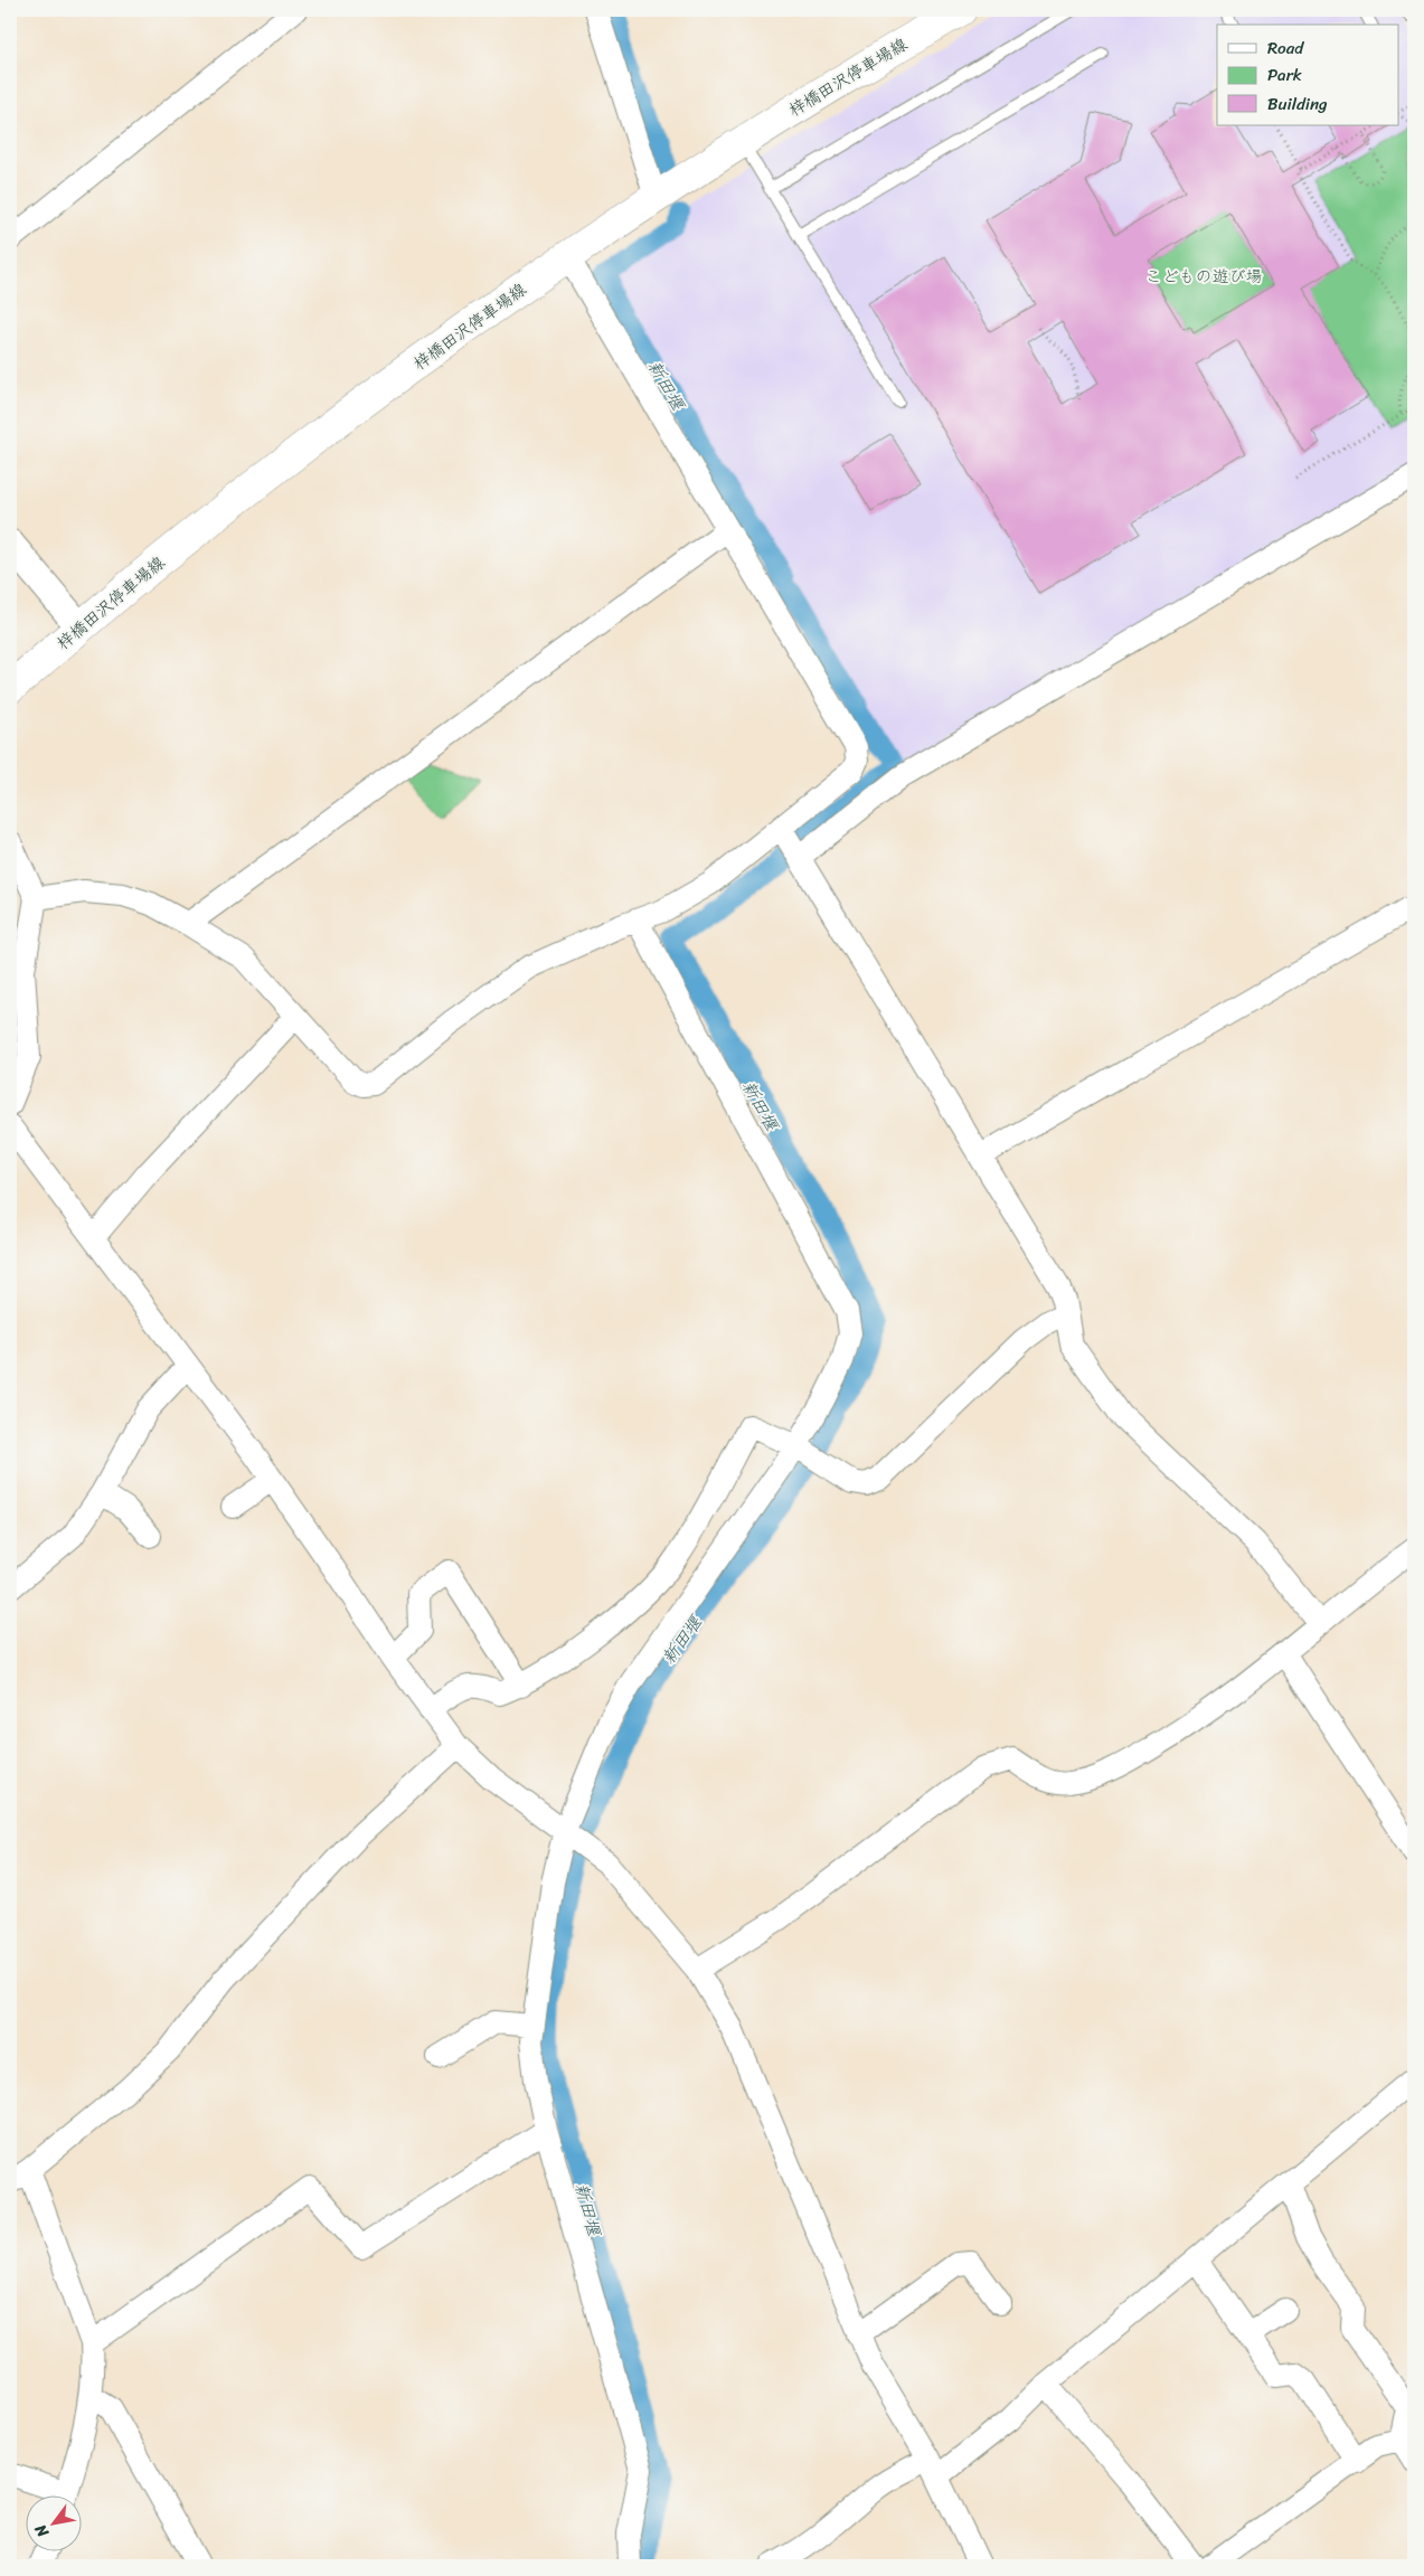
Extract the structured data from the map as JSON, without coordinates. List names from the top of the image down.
{
  "streets": {
    "main road": ["梓橋田沢停車場線"]
  },
  "water": ["新田堰"],
  "parks": ["こどもの遊び場"],
  "legend": ["Road", "Park", "Building"],
  "north": "bottom left"
}
